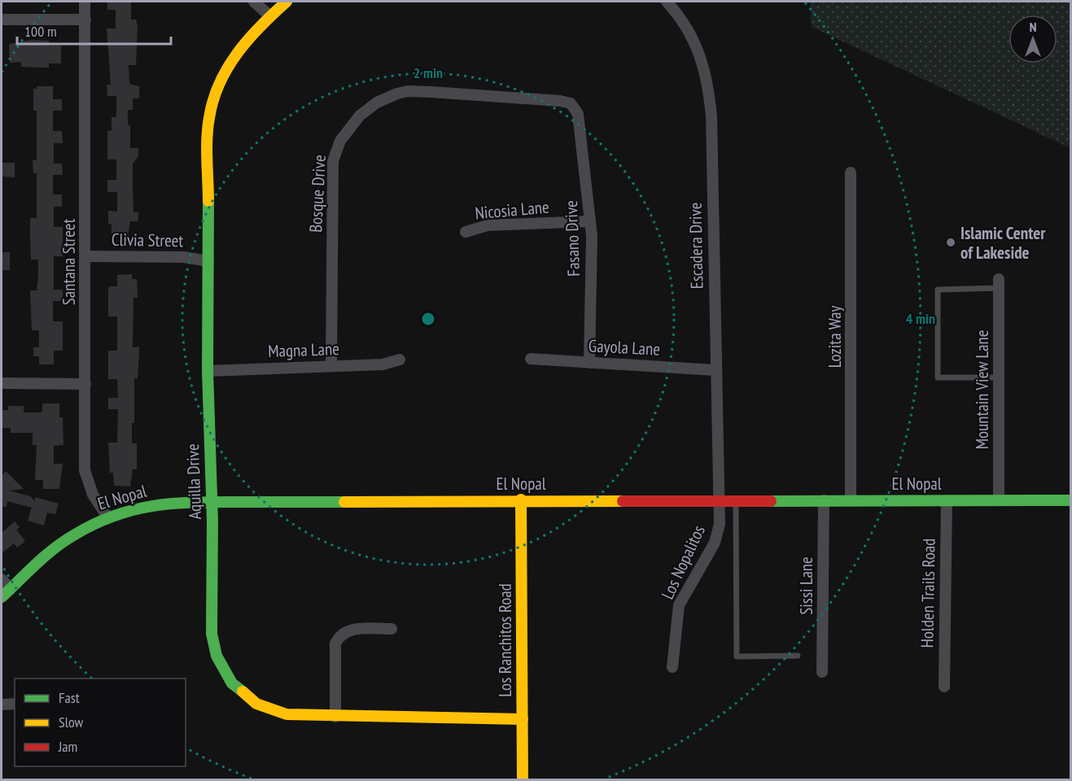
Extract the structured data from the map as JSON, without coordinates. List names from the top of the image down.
{
  "streets": {
    "street": [
      "Bosque Drive",
      "Nicosia Lane",
      "Fasano Drive",
      "Clivia Street",
      "Escadera Drive",
      "Santana Street",
      "Lozita Way",
      "Gayola Lane",
      "Magna Lane",
      "Mountain View Lane",
      "Aquilla Drive",
      "El Nopal",
      "Los Nopalitos",
      "Sissi Lane",
      "Holden Trails Road",
      "Los Ranchitos Road"
    ]
  },
  "crossings": [
    ["Bosque Drive", "Fasano Drive"],
    ["Bosque Drive", "Magna Lane"],
    ["Nicosia Lane", "Fasano Drive"],
    ["Fasano Drive", "Gayola Lane"],
    ["Clivia Street", "Santana Street"],
    ["Clivia Street", "Aquilla Drive"],
    ["Escadera Drive", "Gayola Lane"],
    ["Escadera Drive", "El Nopal"],
    ["Escadera Drive", "Los Nopalitos"],
    ["Santana Street", "El Nopal"],
    ["Lozita Way", "El Nopal"],
    ["Magna Lane", "Aquilla Drive"],
    ["Mountain View Lane", "El Nopal"],
    ["Aquilla Drive", "El Nopal"],
    ["Aquilla Drive", "Los Ranchitos Road"],
    ["El Nopal", "Los Nopalitos"],
    ["El Nopal", "Sissi Lane"],
    ["El Nopal", "Holden Trails Road"],
    ["El Nopal", "Los Ranchitos Road"]
  ],
  "places": ["Islamic Center of Lakeside"],
  "legend": ["Fast", "Slow", "Jam"],
  "scale_bar": "100 m",
  "north": "top",
  "rings": ["2 min", "4 min"]
}
